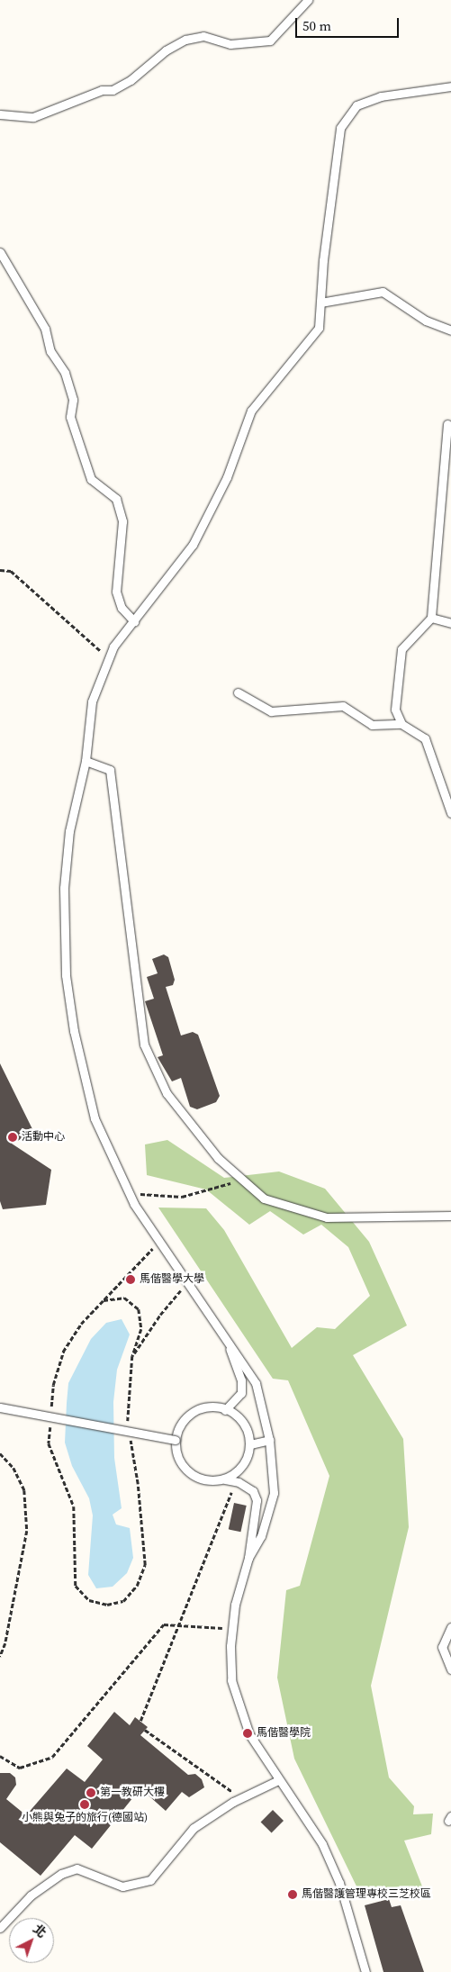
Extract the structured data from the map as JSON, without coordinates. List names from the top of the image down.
{
  "places": [
    "活動中心",
    "馬偕醫學大學",
    "馬偕醫學院",
    "第一教研大樓",
    "小熊與兔子的旅行(德國站)",
    "馬偕醫護管理專校三芝校區"
  ],
  "scale_bar": "50 m",
  "north": "top right"
}
